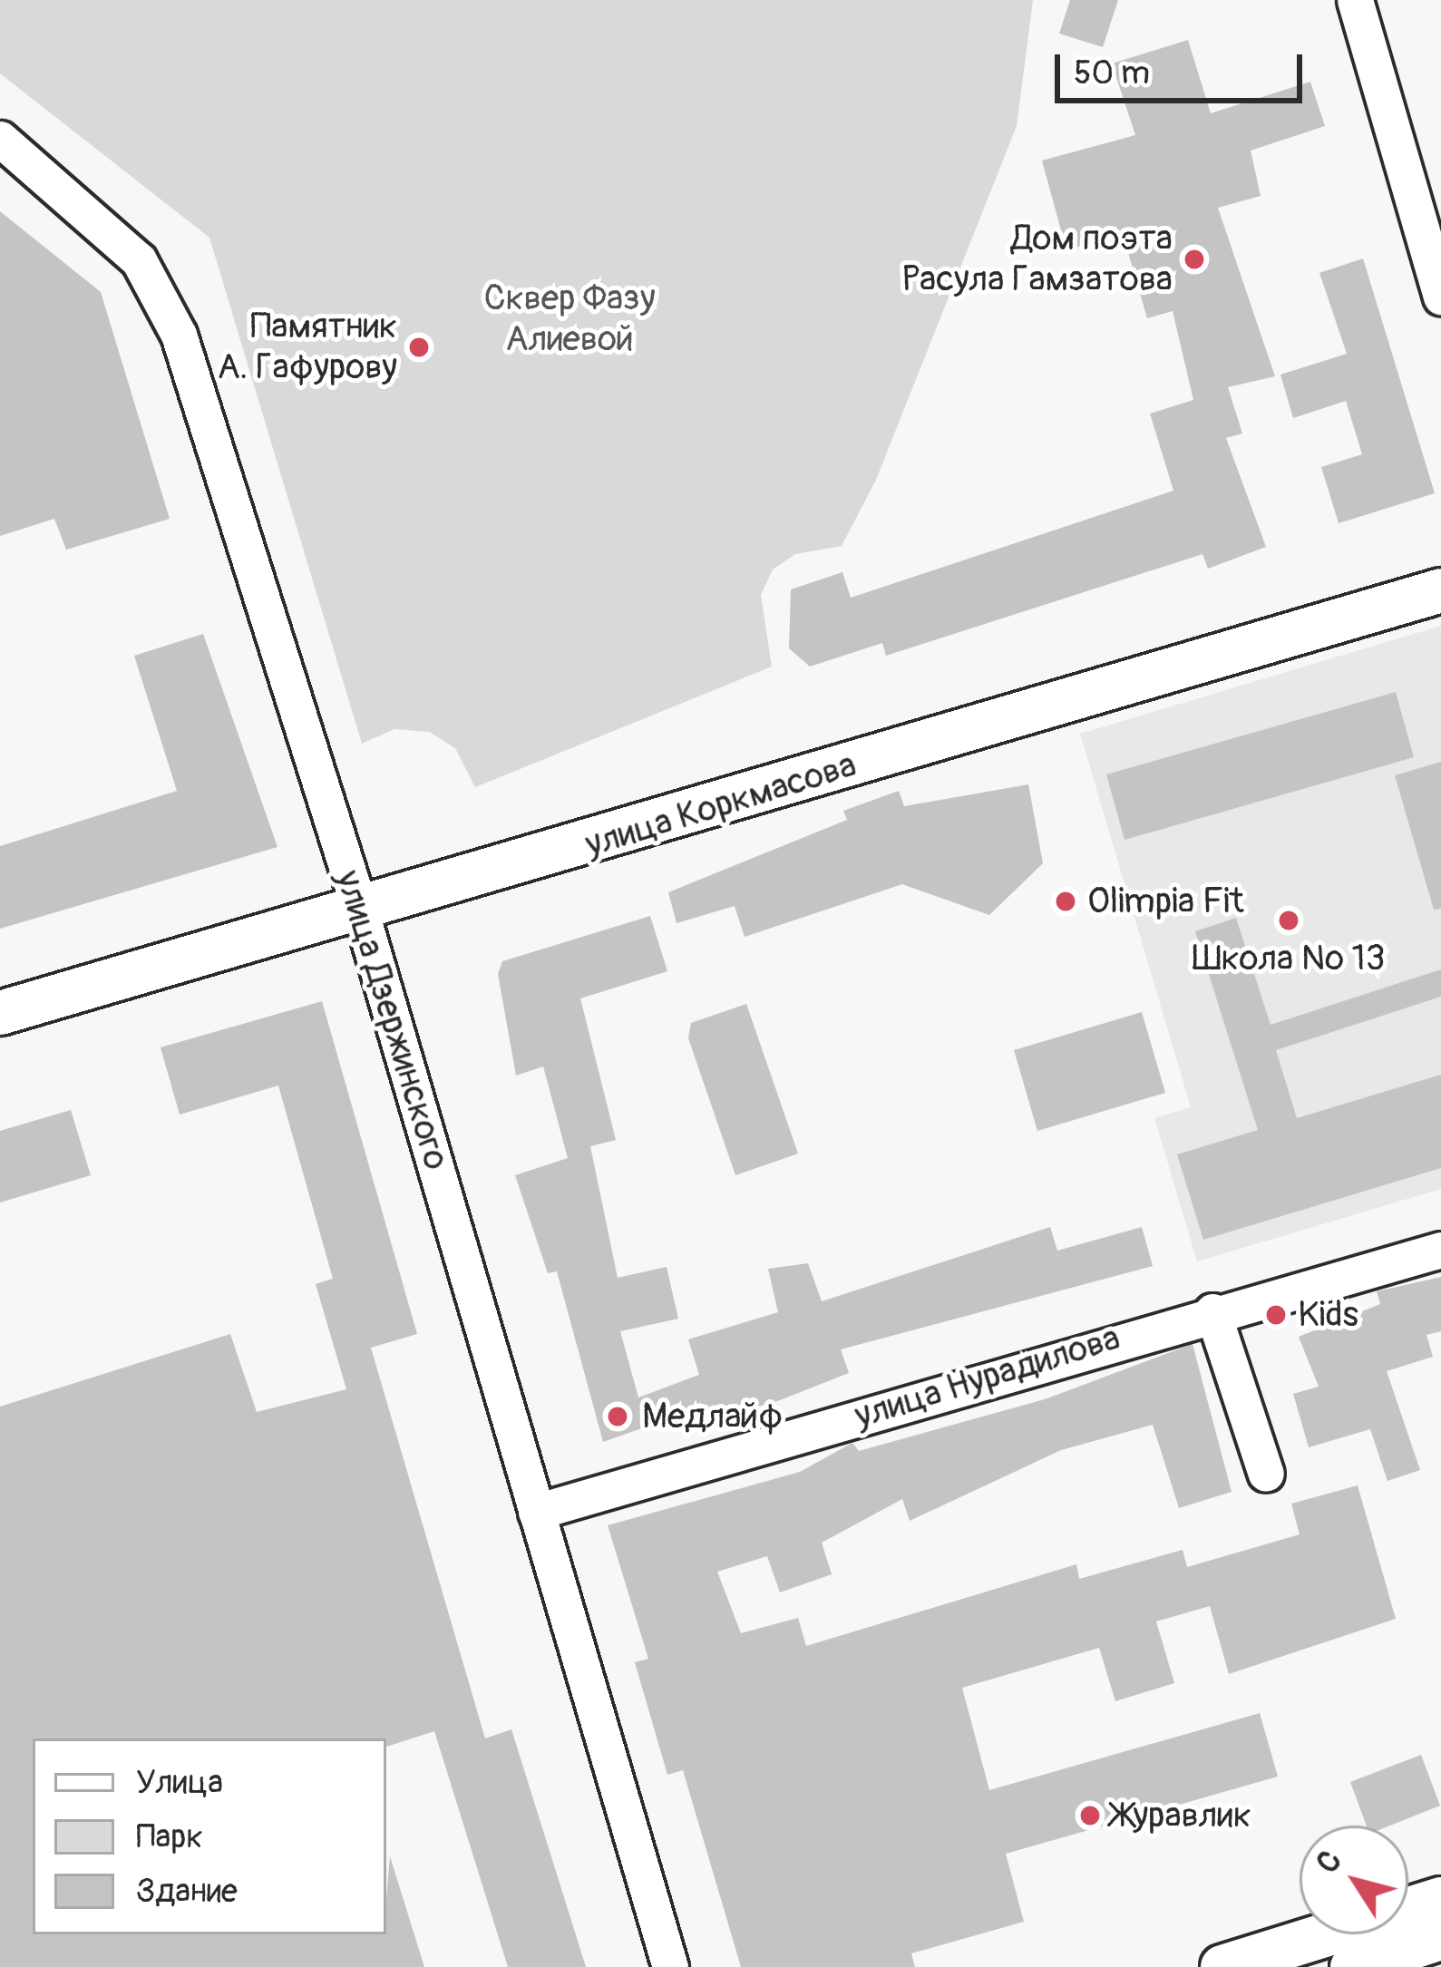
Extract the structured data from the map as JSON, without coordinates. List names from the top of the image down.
{
  "streets": {
    "main road": ["улица Коркмасова"],
    "street": ["улица Дзержинского", "улица Нурадилова"]
  },
  "crossings": [
    ["улица Коркмасова", "улица Дзержинского"],
    ["улица Дзержинского", "улица Нурадилова"]
  ],
  "parks": ["Сквер Фазу Алиевой"],
  "places": [
    "Дом поэта Расула Гамзатова",
    "Памятник А. Гафурову",
    "Olimpia Fit",
    "Школа № 13",
    "Kids",
    "Медлайф",
    "Журавлик"
  ],
  "legend": ["Улица", "Парк", "Здание"],
  "scale_bar": "50 m",
  "north": "top left"
}
